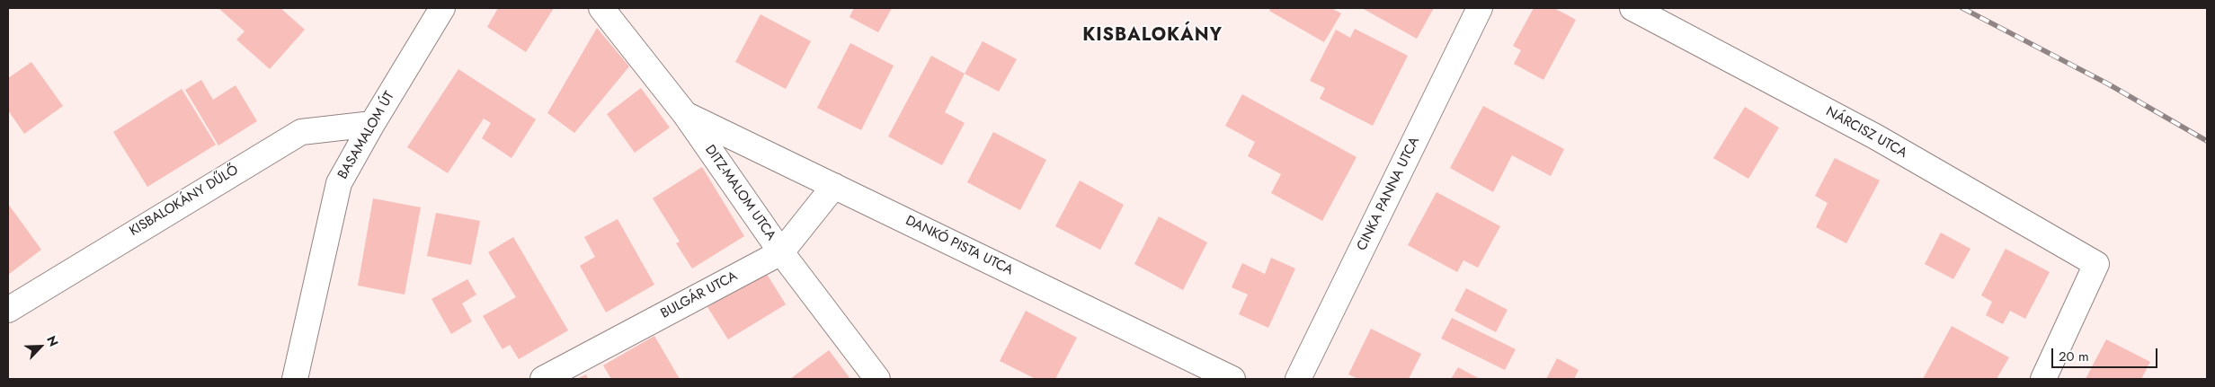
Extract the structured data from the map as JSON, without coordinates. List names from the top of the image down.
{
  "streets": {
    "street": [
      "NÁRCISZ UTCA",
      "BASAMALOM ÚT",
      "DITZ-MALOM UTCA",
      "CINKA PANNA UTCA",
      "KISBALOKÁNY DŰLŐ",
      "DANKÓ PISTA UTCA",
      "BULGÁR UTCA"
    ]
  },
  "crossings": [
    ["BASAMALOM ÚT", "KISBALOKÁNY DŰLŐ"],
    ["DITZ-MALOM UTCA", "DANKÓ PISTA UTCA"],
    ["DITZ-MALOM UTCA", "BULGÁR UTCA"],
    ["DANKÓ PISTA UTCA", "BULGÁR UTCA"]
  ],
  "districts": ["KISBALOKÁNY"],
  "scale_bar": "20 m",
  "north": "top right"
}
